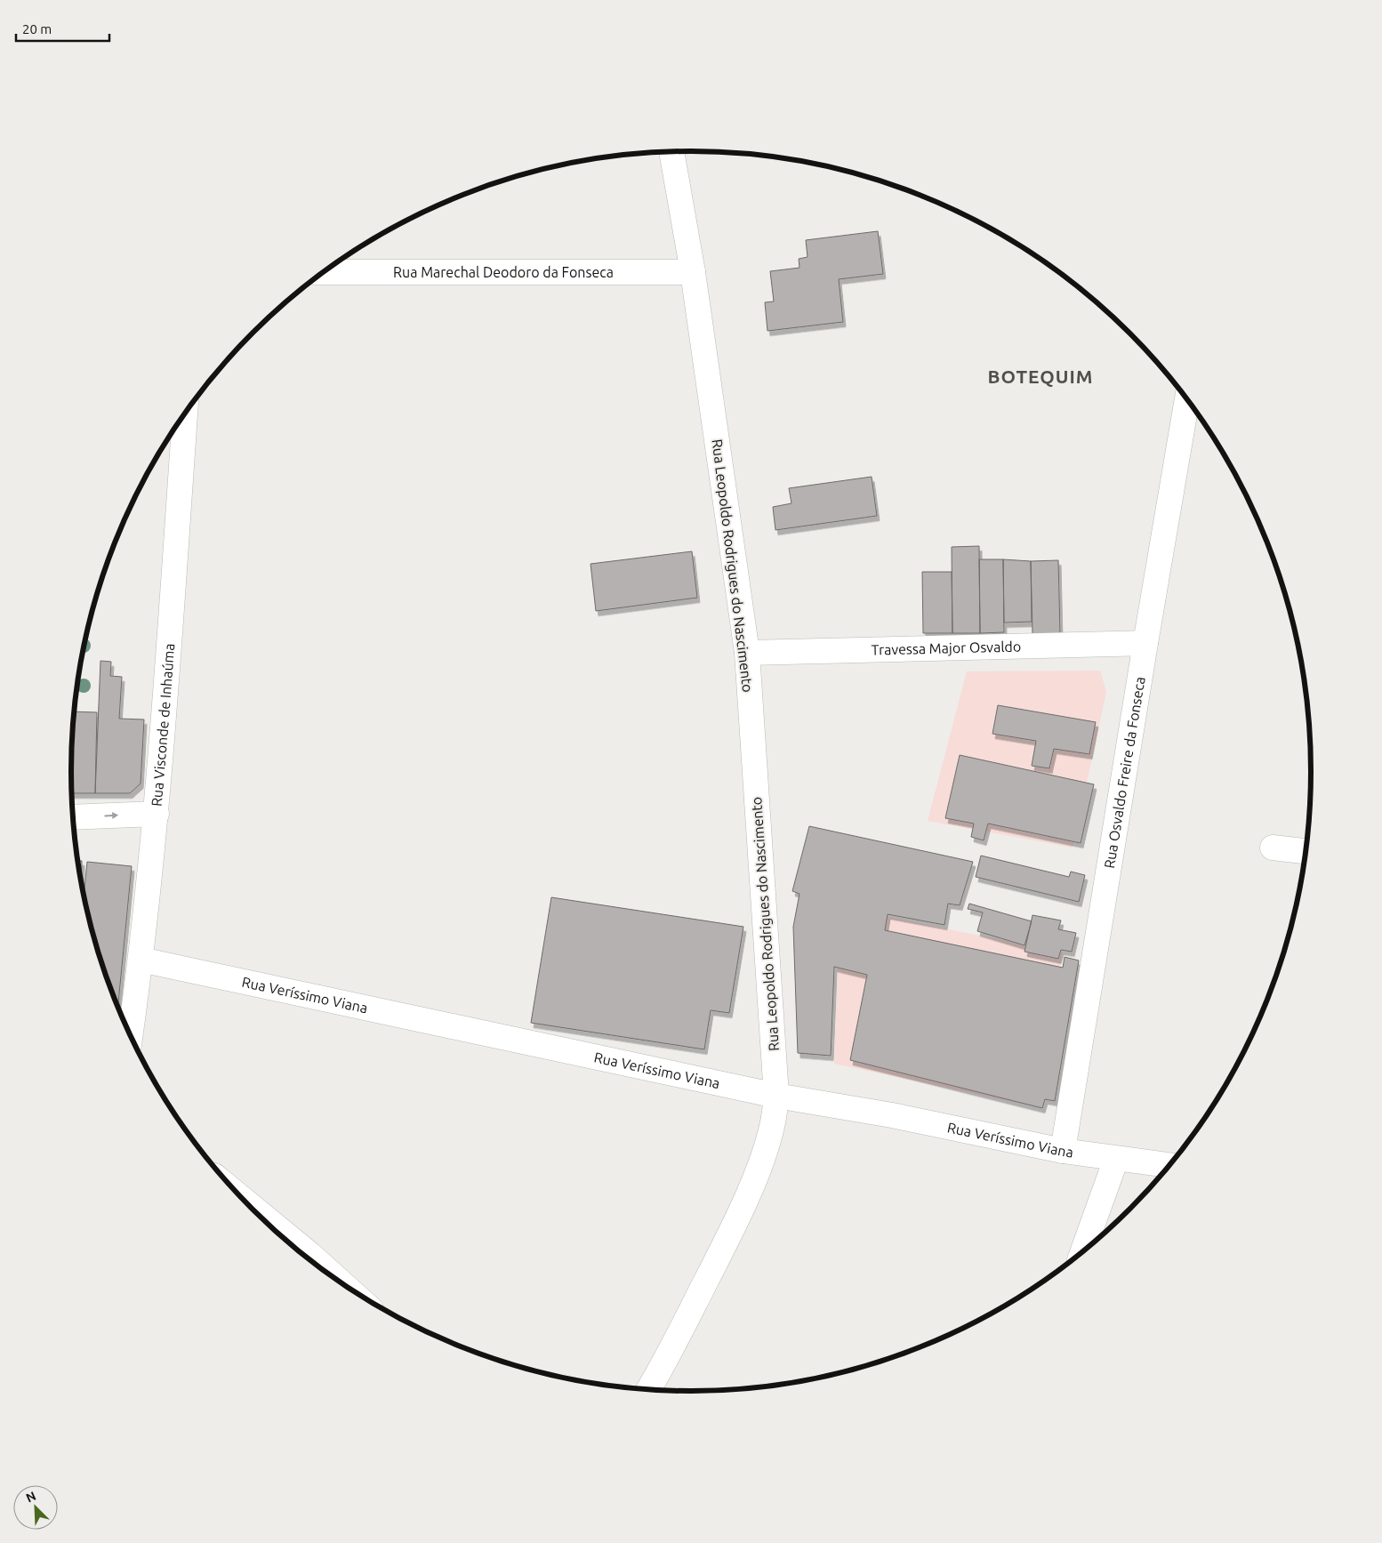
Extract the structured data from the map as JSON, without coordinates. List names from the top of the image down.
{
  "streets": {
    "street": [
      "Rua Marechal Deodoro da Fonseca",
      "Rua Leopoldo Rodrigues do Nascimento",
      "Travessa Major Osvaldo",
      "Rua Visconde de Inhaúma",
      "Rua Osvaldo Freire da Fonseca",
      "Rua Veríssimo Viana"
    ]
  },
  "crossings": [
    ["Rua Marechal Deodoro da Fonseca", "Rua Leopoldo Rodrigues do Nascimento"],
    ["Rua Leopoldo Rodrigues do Nascimento", "Travessa Major Osvaldo"],
    ["Rua Leopoldo Rodrigues do Nascimento", "Rua Veríssimo Viana"],
    ["Travessa Major Osvaldo", "Rua Osvaldo Freire da Fonseca"],
    ["Rua Visconde de Inhaúma", "Rua Veríssimo Viana"],
    ["Rua Osvaldo Freire da Fonseca", "Rua Veríssimo Viana"]
  ],
  "districts": ["BOTEQUIM"],
  "scale_bar": "20 m",
  "north": "top left"
}
